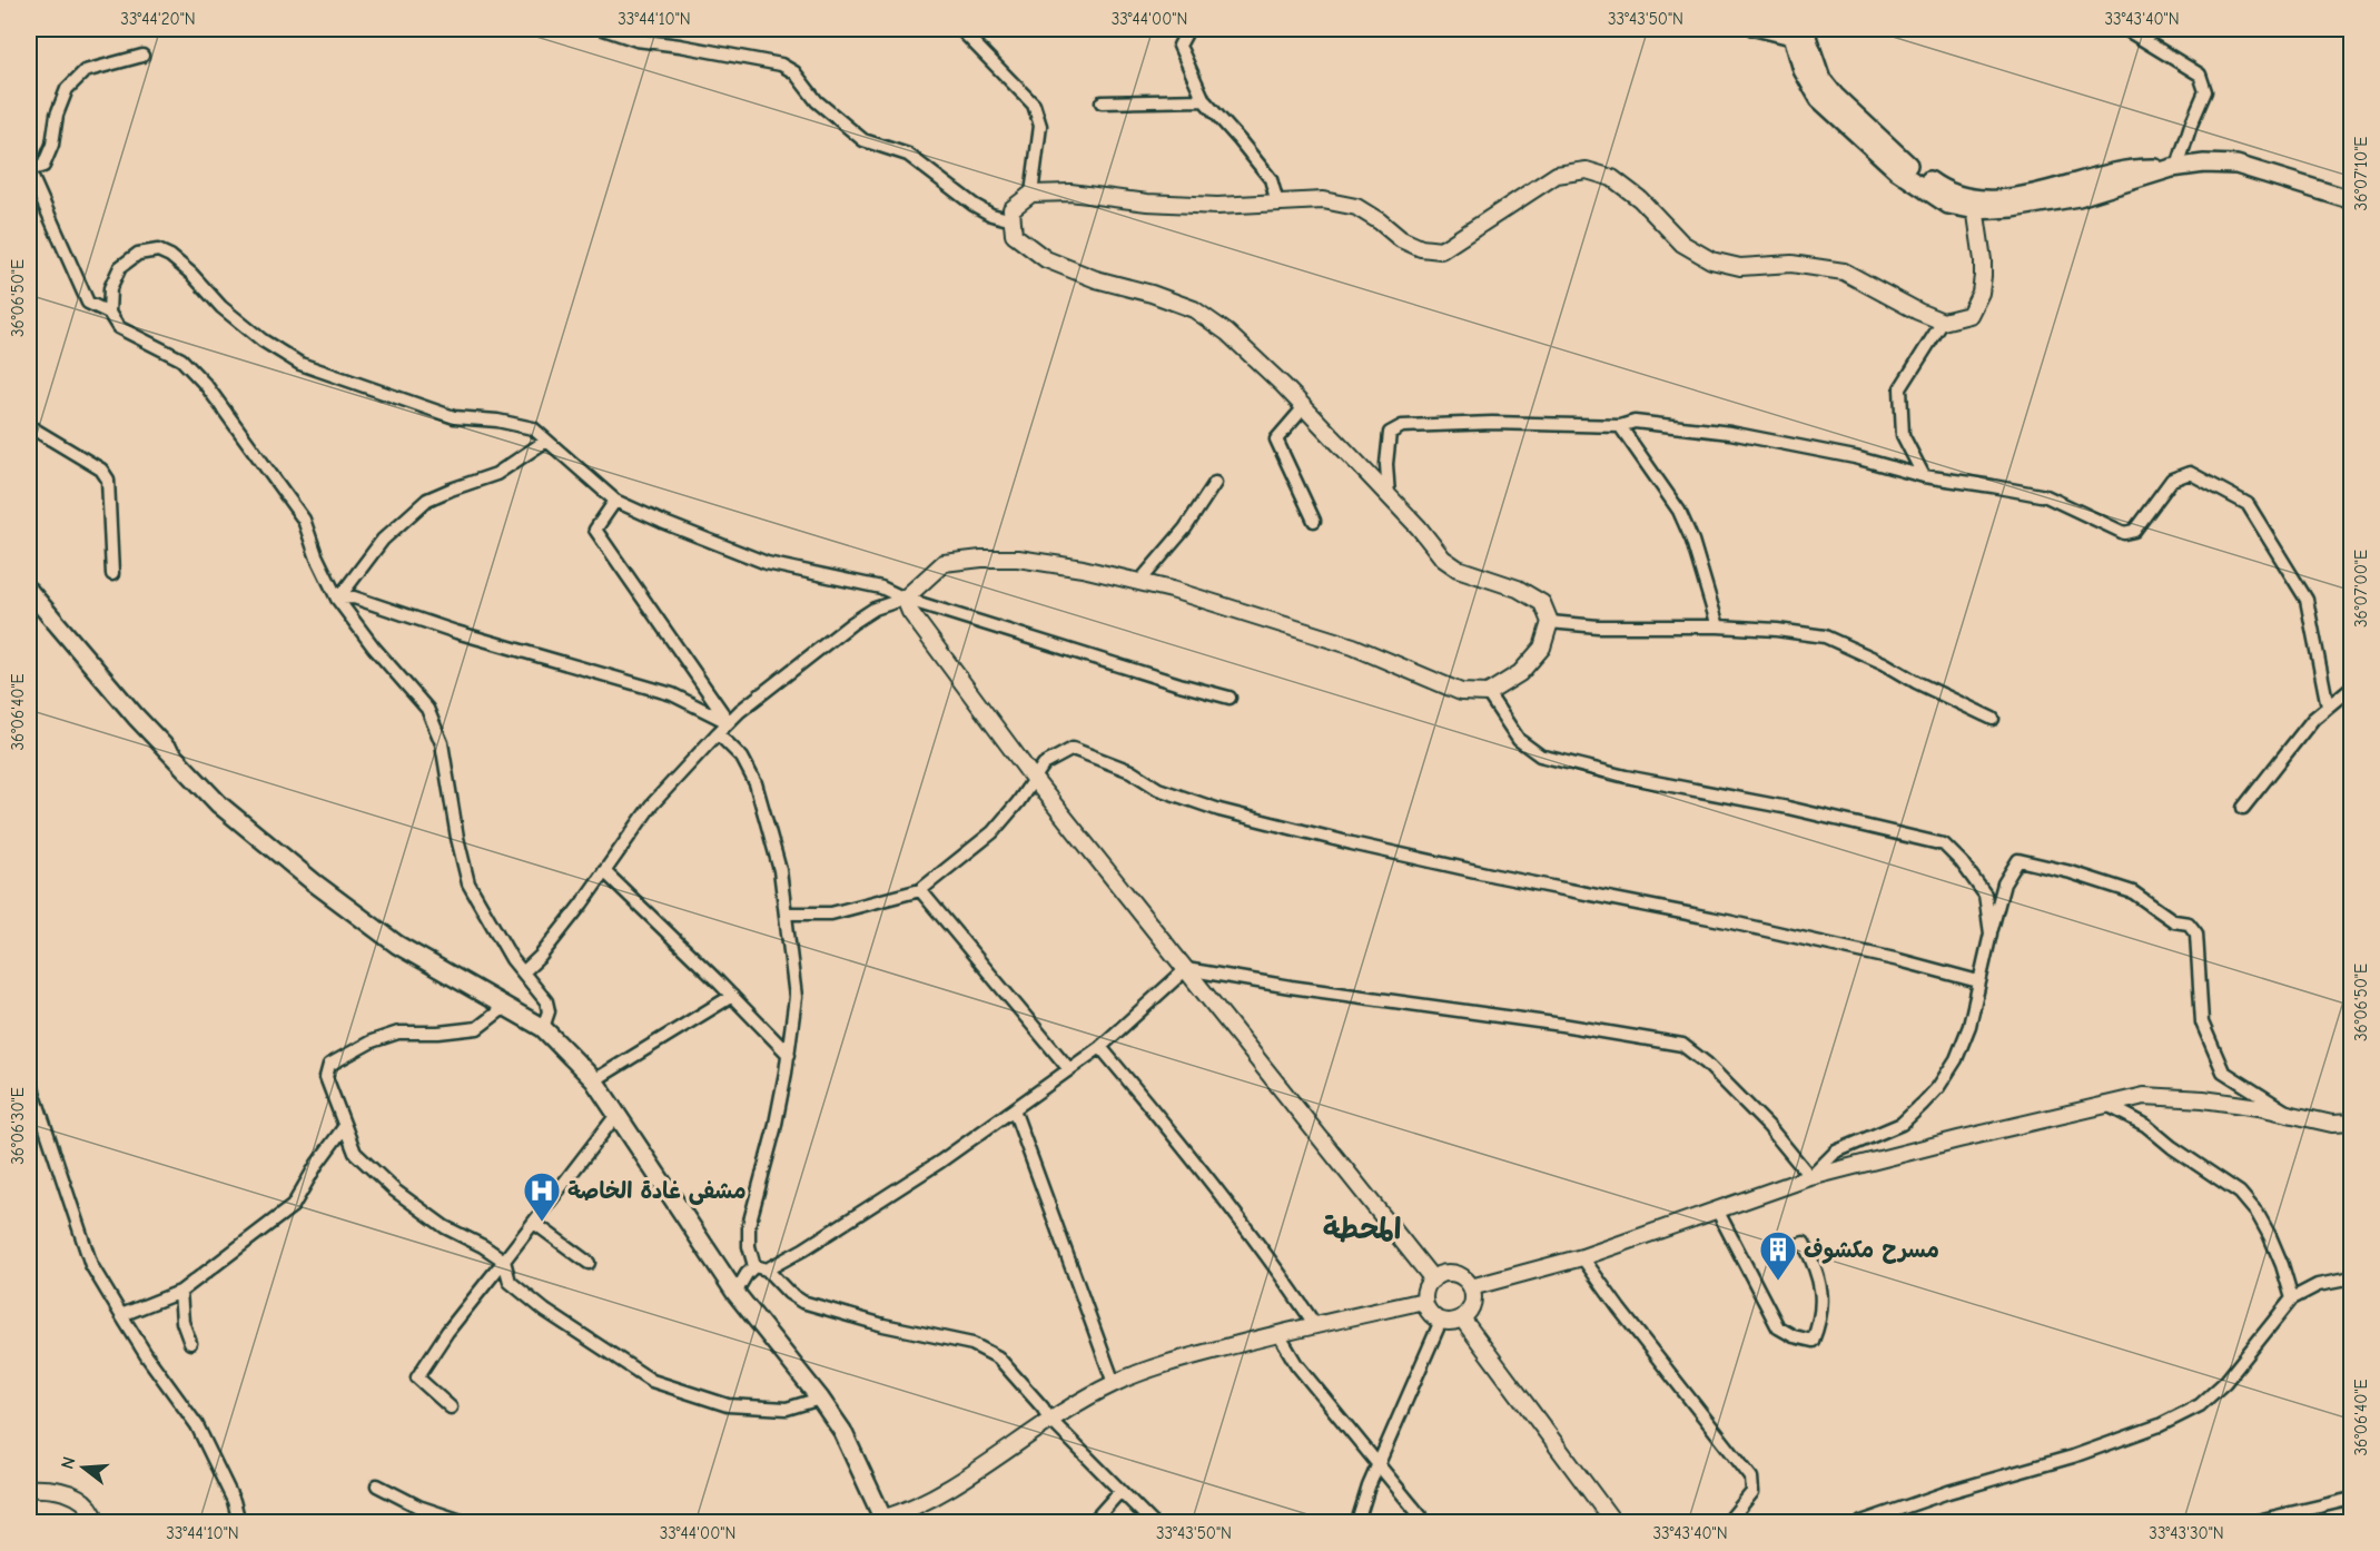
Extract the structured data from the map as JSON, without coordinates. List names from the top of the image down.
{
  "districts": ["المحطة"],
  "places": {
    "hospital": ["مشفى غادة الخاصة"],
    "building": ["مسرح مكشوف"]
  },
  "north": "left",
  "coordinates": [
    "33°44'20\"N",
    "33°44'10\"N",
    "33°44'00\"N",
    "33°43'50\"N",
    "33°43'40\"N",
    "36°07'10\"E",
    "36°06'50\"E",
    "36°07'00\"E",
    "36°06'40\"E",
    "36°06'30\"E",
    "33°43'30\"N"
  ]
}
